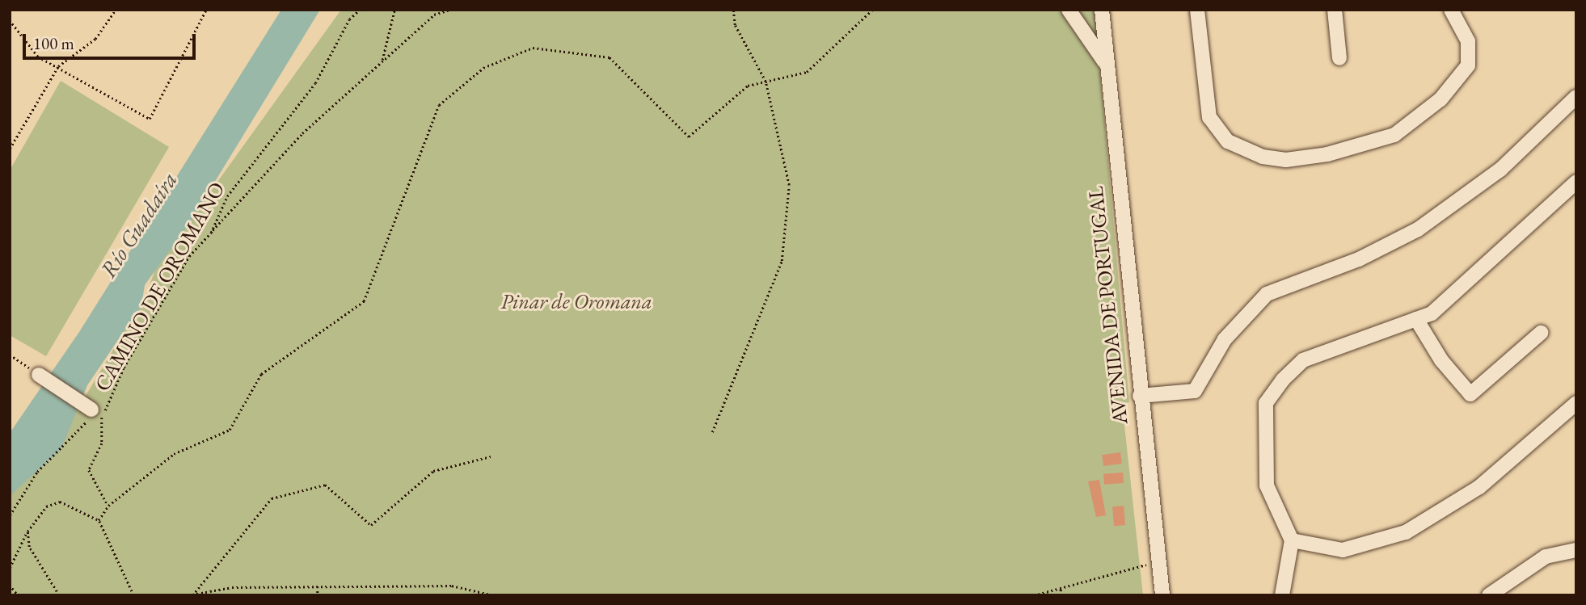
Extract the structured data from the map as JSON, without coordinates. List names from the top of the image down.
{
  "streets": {
    "street": ["AVENIDA DE PORTUGAL"],
    "path": ["CAMINO DE OROMANO"]
  },
  "water": ["Río Guadaíra"],
  "parks": ["Pinar de Oromana"],
  "scale_bar": "100 m"
}
